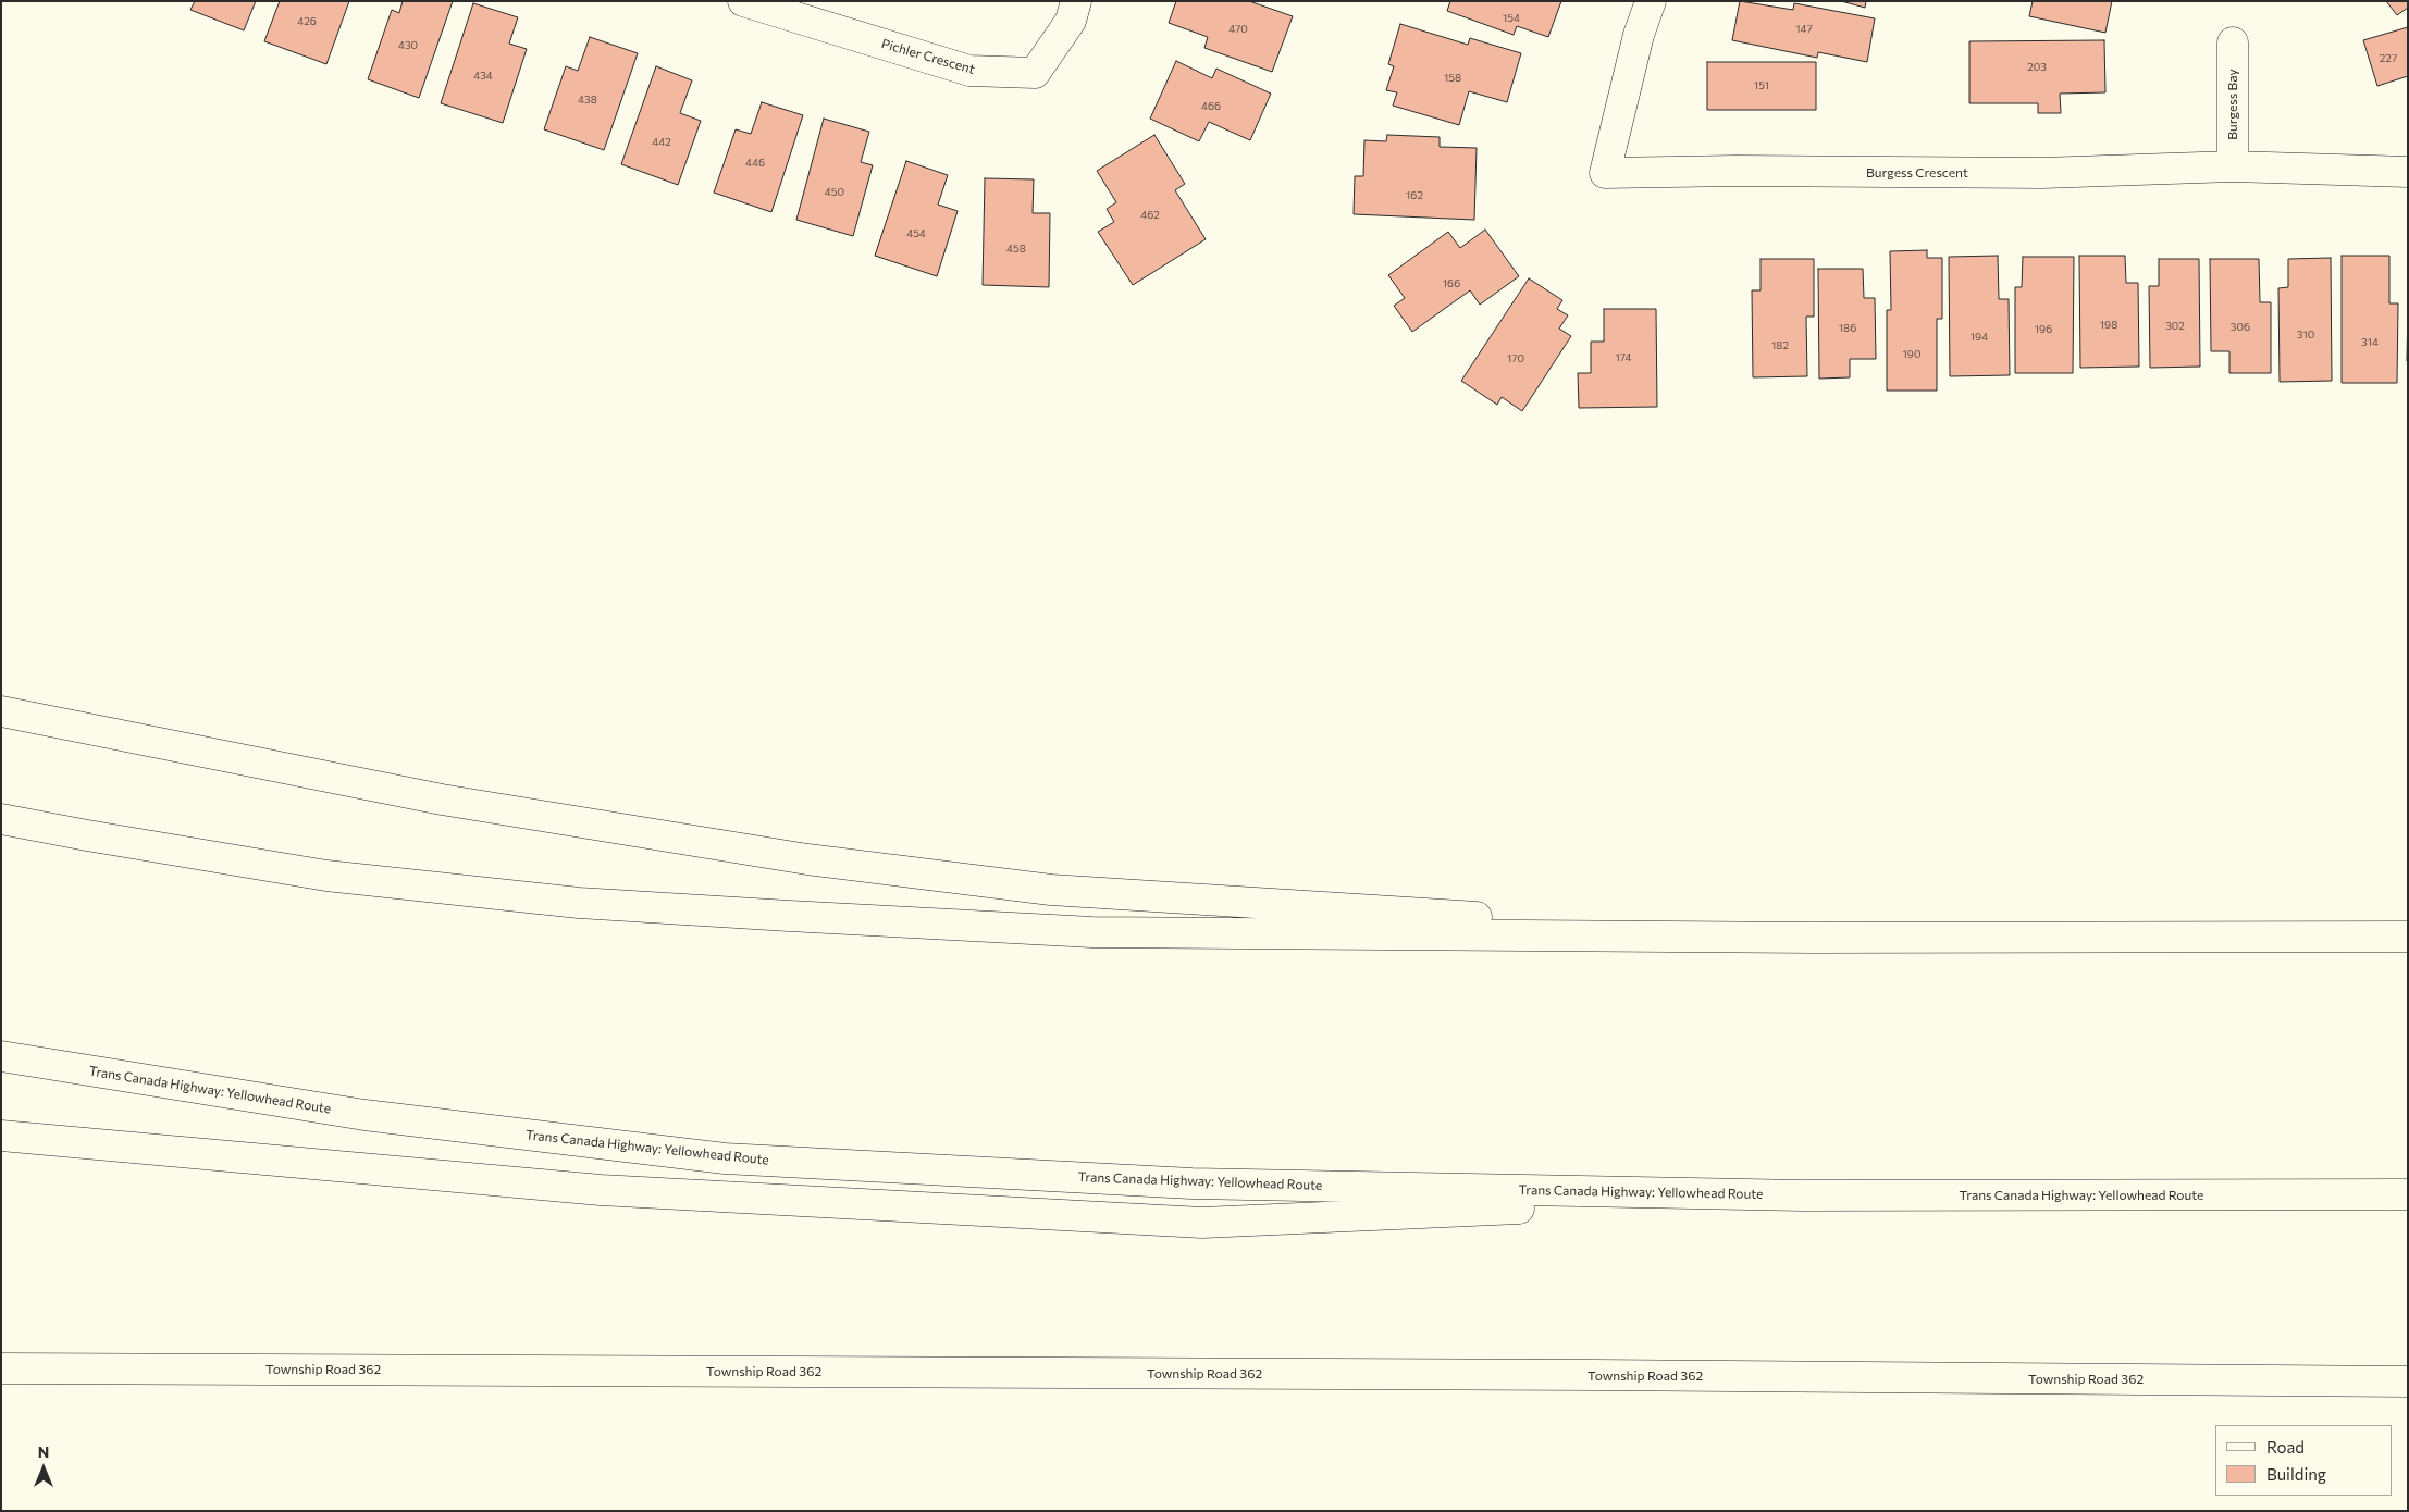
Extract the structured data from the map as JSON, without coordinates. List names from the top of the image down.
{
  "streets": {
    "main road": [
      "Pichler Crescent",
      "Burgess Bay",
      "Burgess Crescent",
      "Trans Canada Highway: Yellowhead Route",
      "Township Road 362"
    ]
  },
  "crossings": [
    ["Burgess Bay", "Burgess Crescent"]
  ],
  "house_numbers": [
    "154",
    "426",
    "470",
    "147",
    "430",
    "227",
    "203",
    "434",
    "158",
    "151",
    "438",
    "466",
    "442",
    "446",
    "450",
    "162",
    "462",
    "454",
    "458",
    "166",
    "198",
    "302",
    "306",
    "186",
    "196",
    "310",
    "194",
    "314",
    "182",
    "190",
    "174",
    "170"
  ],
  "legend": ["Road", "Building"],
  "north": "top"
}
